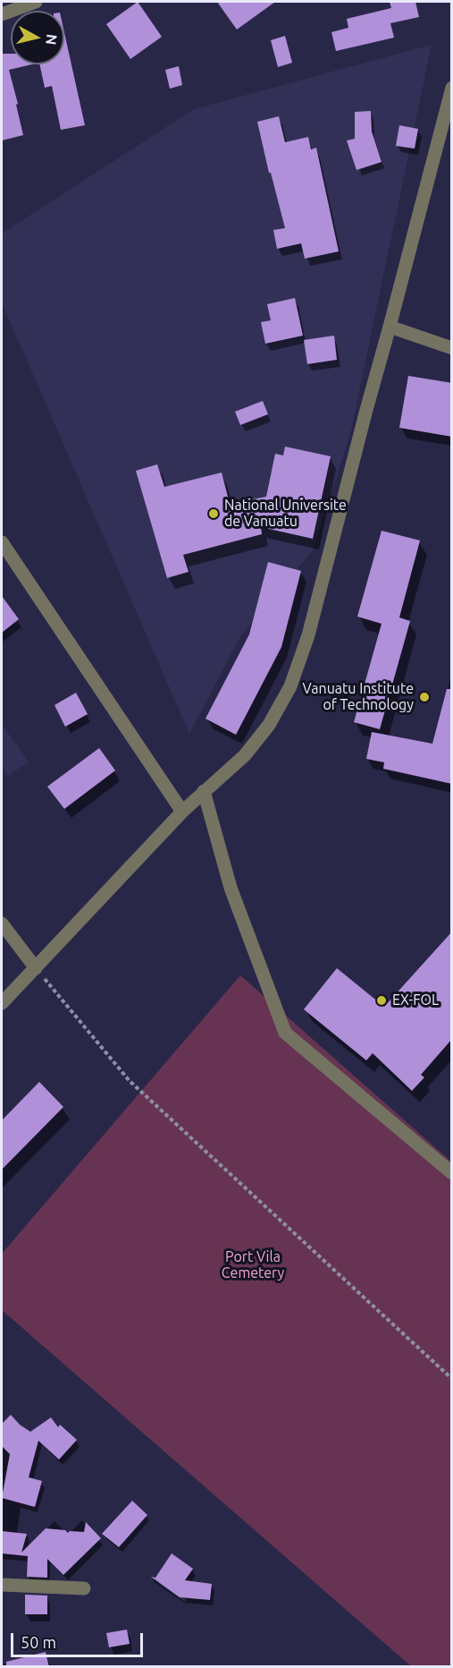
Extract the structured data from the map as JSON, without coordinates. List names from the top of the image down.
{
  "parks": ["Port Vila Cemetery"],
  "places": ["National Universite de Vanuatu", "Vanuatu Institute of Technology", "EX-FOL"],
  "scale_bar": "50 m",
  "north": "right"
}
